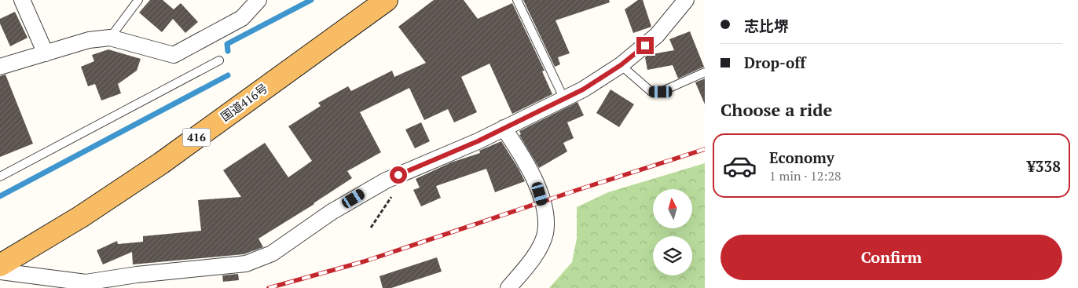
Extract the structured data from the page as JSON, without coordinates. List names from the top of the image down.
{
  "streets": {
    "highway": ["国道416号", "416"]
  },
  "north": "top",
  "page": {
    "banner": ["志比堺", "Drop-off"],
    "heading": "Choose a ride",
    "list": [
      {
        "name": "Economy",
        "note": "1 min · 12:28",
        "value": "¥338"
      }
    ],
    "buttons": "Confirm"
  }
}
